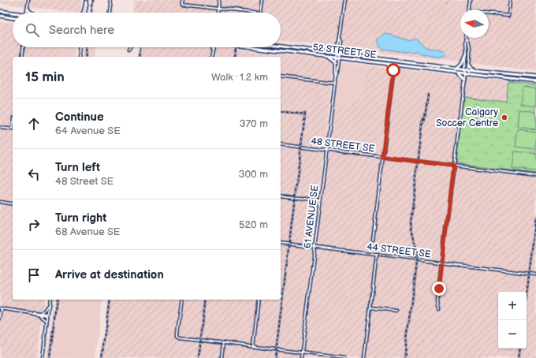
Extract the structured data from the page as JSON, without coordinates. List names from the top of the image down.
{
  "streets": {
    "main road": ["52 STREET SE"],
    "street": ["48 STREET SE", "61 AVENUE SE", "44 STREET SE"]
  },
  "crossings": [
    ["52 STREET SE", "61 AVENUE SE"],
    ["48 STREET SE", "61 AVENUE SE"],
    ["61 AVENUE SE", "44 STREET SE"]
  ],
  "places": ["Calgary Soccer Centre"],
  "north": "left",
  "page": {
    "search": "Search here",
    "heading": ["15 min", "Walk · 1.2 km"],
    "list": [
      ["Continue", "64 Avenue SE", "370 m"],
      ["Turn left", "48 Street SE", "300 m"],
      ["Turn right", "68 Avenue SE", "520 m"],
      "Arrive at destination"
    ],
    "map_buttons": ["+", "−"]
  }
}
